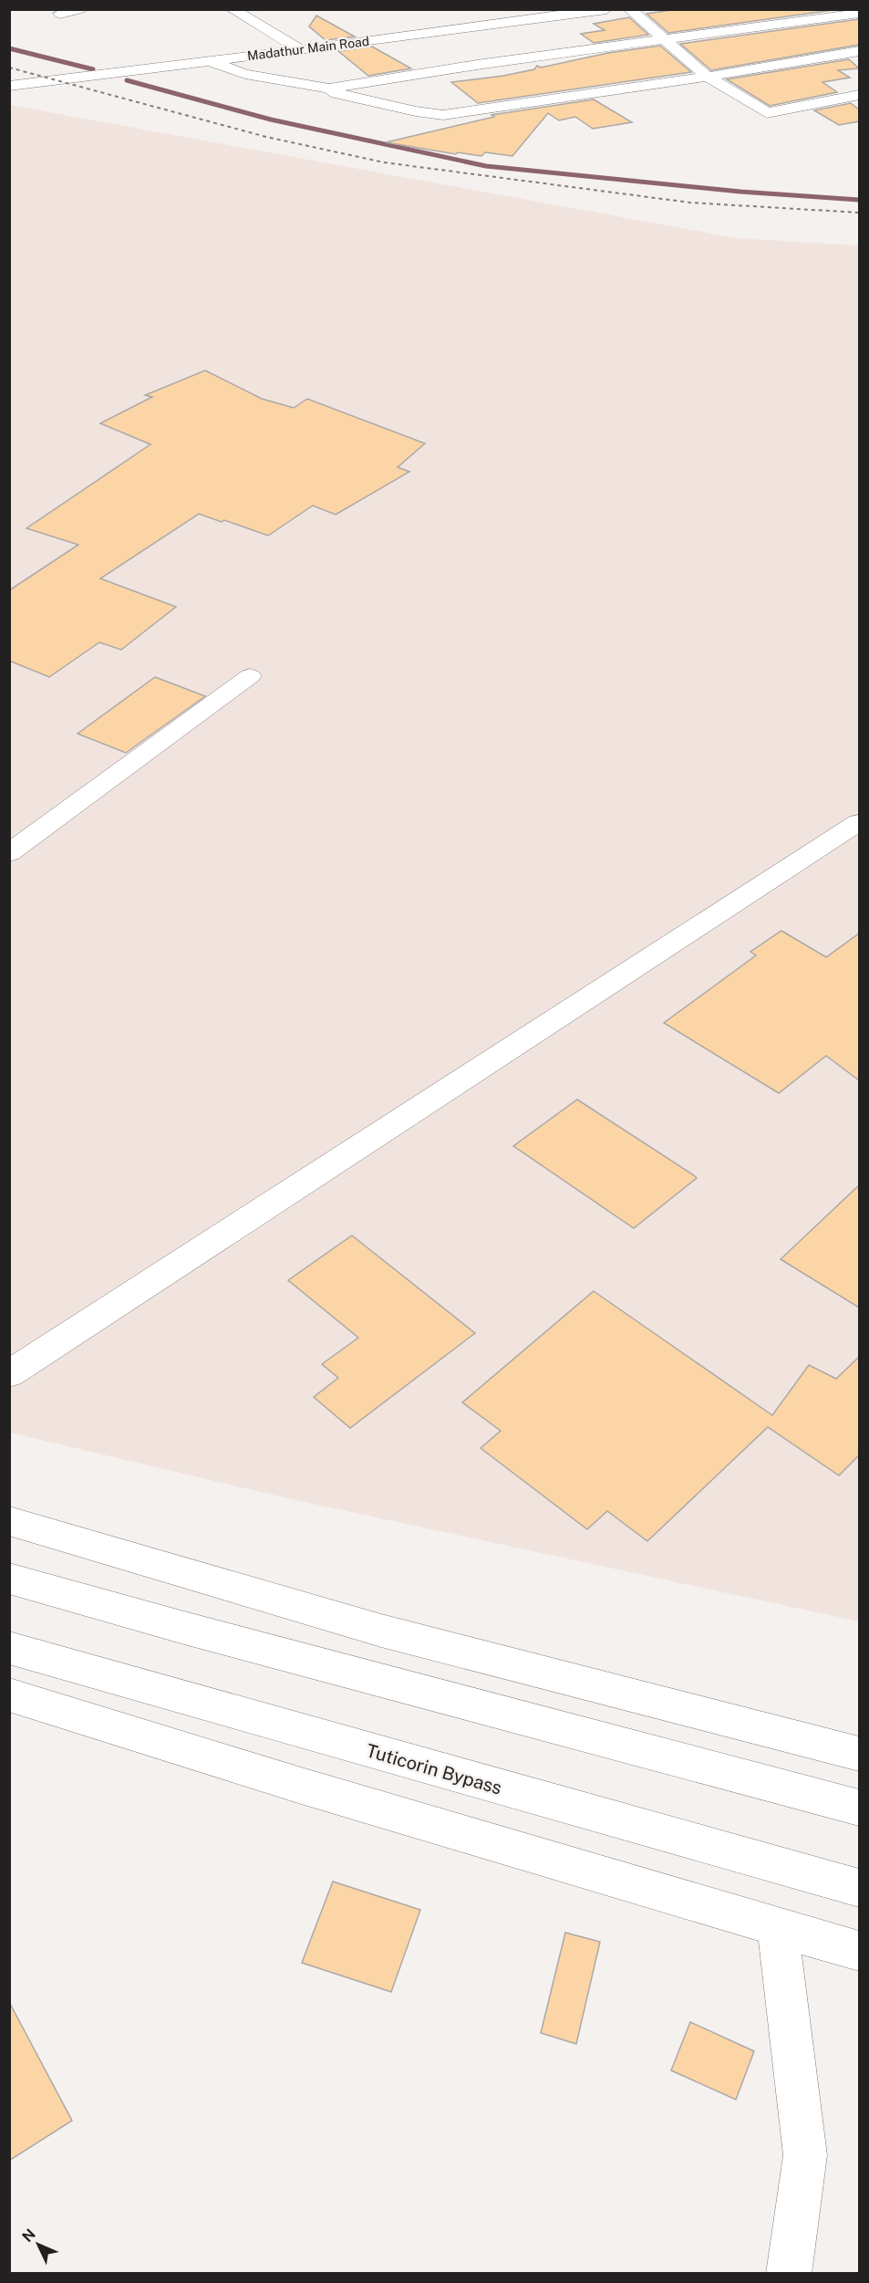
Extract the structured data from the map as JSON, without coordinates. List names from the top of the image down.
{
  "streets": {
    "main road": ["Madathur Main Road", "Tuticorin Bypass"]
  },
  "north": "top left"
}
